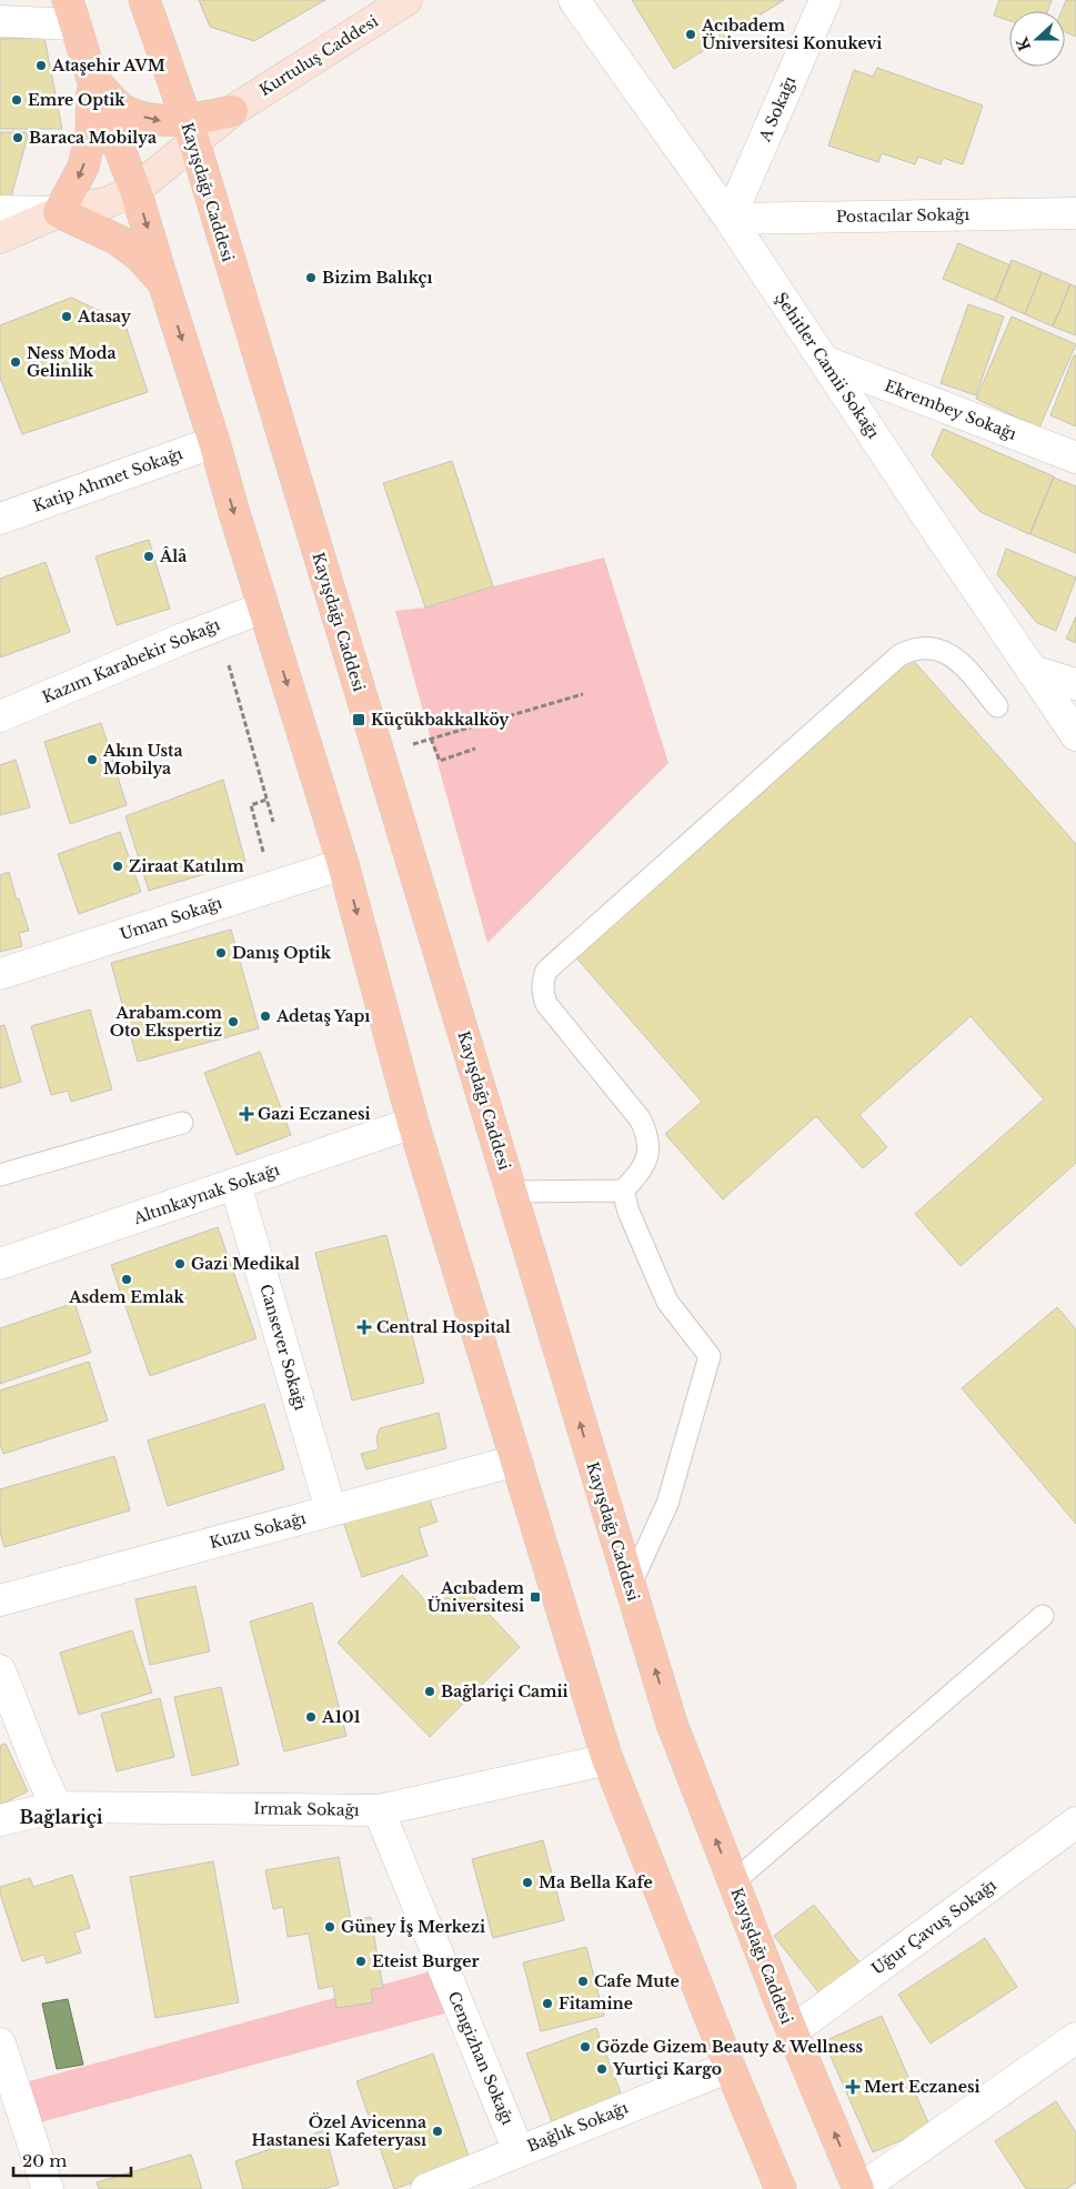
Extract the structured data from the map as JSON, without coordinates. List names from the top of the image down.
{
  "streets": {
    "main road": ["Kurtuluş Caddesi", "Kayışdağı Caddesi"],
    "street": [
      "A Sokağı",
      "Postacılar Sokağı",
      "Şehitler Camii Sokağı",
      "Ekrembey Sokağı",
      "Katip Ahmet Sokağı",
      "Kazım Karabekir Sokağı",
      "Uman Sokağı",
      "Altınkaynak Sokağı",
      "Cansever Sokağı",
      "Kuzu Sokağı",
      "Irmak Sokağı",
      "Uğur Çavuş Sokağı",
      "Cengizhan Sokağı",
      "Bağlık Sokağı"
    ]
  },
  "crossings": [
    ["Kurtuluş Caddesi", "Kayışdağı Caddesi"],
    ["A Sokağı", "Postacılar Sokağı"],
    ["A Sokağı", "Şehitler Camii Sokağı"],
    ["Kayışdağı Caddesi", "Uğur Çavuş Sokağı"],
    ["Postacılar Sokağı", "Şehitler Camii Sokağı"],
    ["Şehitler Camii Sokağı", "Ekrembey Sokağı"],
    ["Altınkaynak Sokağı", "Cansever Sokağı"],
    ["Cansever Sokağı", "Kuzu Sokağı"],
    ["Irmak Sokağı", "Cengizhan Sokağı"],
    ["Cengizhan Sokağı", "Bağlık Sokağı"]
  ],
  "districts": ["Bağlariçi"],
  "places": {
    "other": [
      "Acıbadem Üniversitesi Konukevi",
      "Ataşehir AVM",
      "Emre Optik",
      "Baraca Mobilya",
      "Bizim Balıkçı",
      "Atasay",
      "Ness Moda Gelinlik",
      "Âlâ",
      "Akın Usta Mobilya",
      "Ziraat Katılım",
      "Danış Optik",
      "Adetaş Yapı",
      "Arabam.com Oto Ekspertiz",
      "Gazi Medikal",
      "Asdem Emlak",
      "Bağlariçi Camii",
      "A101",
      "Ma Bella Kafe",
      "Güney İş Merkezi",
      "Eteist Burger",
      "Cafe Mute",
      "Fitamine",
      "Gözde Gizem Beauty & Wellness",
      "Yurtiçi Kargo",
      "Özel Avicenna Hastanesi Kafeteryası"
    ],
    "transit": ["Küçükbakkalköy", "Acıbadem Üniversitesi"],
    "health": ["Gazi Eczanesi", "Central Hospital", "Mert Eczanesi"]
  },
  "scale_bar": "20 m",
  "north": "left"
}
